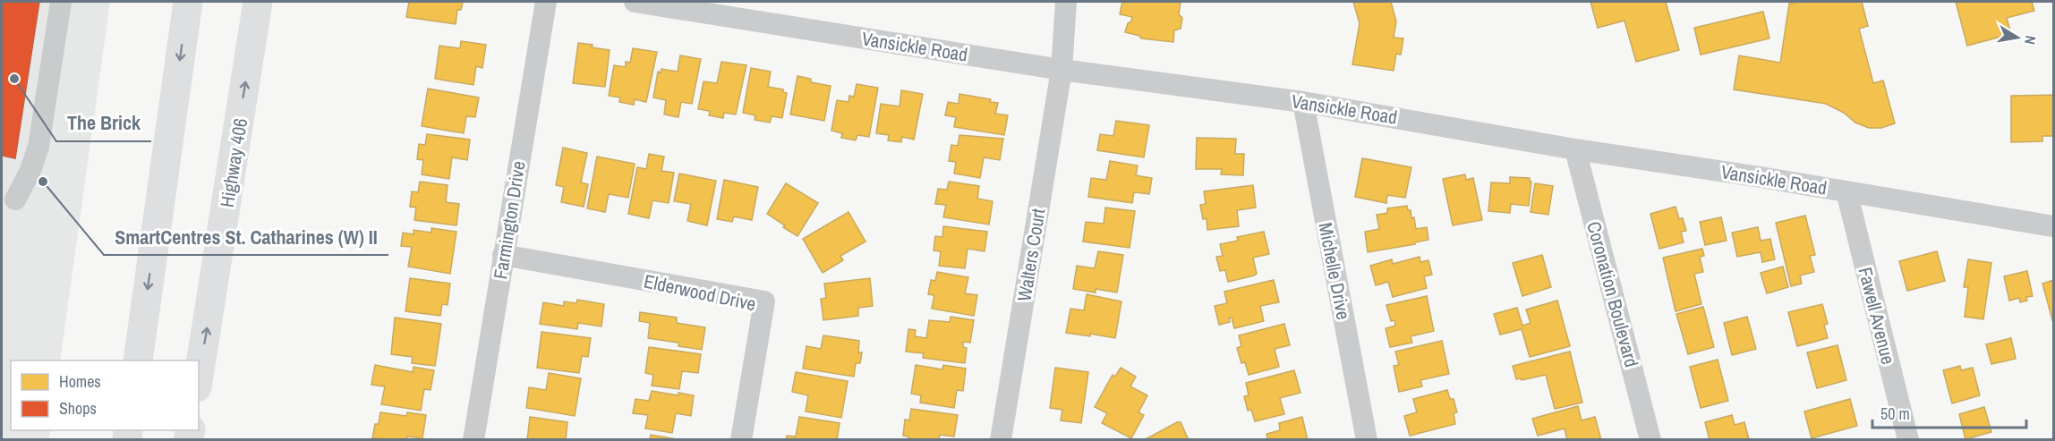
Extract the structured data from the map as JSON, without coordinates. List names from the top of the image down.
{
  "streets": {
    "highway": ["Highway 406"],
    "street": [
      "Vansickle Road",
      "Farmington Drive",
      "Walters Court",
      "Michelle Drive",
      "Elderwood Drive",
      "Coronation Boulevard",
      "Fawell Avenue"
    ]
  },
  "crossings": [
    ["Vansickle Road", "Walters Court"],
    ["Vansickle Road", "Michelle Drive"],
    ["Vansickle Road", "Coronation Boulevard"],
    ["Vansickle Road", "Fawell Avenue"],
    ["Farmington Drive", "Elderwood Drive"]
  ],
  "places": ["The Brick", "SmartCentres St. Catharines (W) II"],
  "legend": ["Homes", "Shops"],
  "scale_bar": "50 m",
  "north": "right"
}
